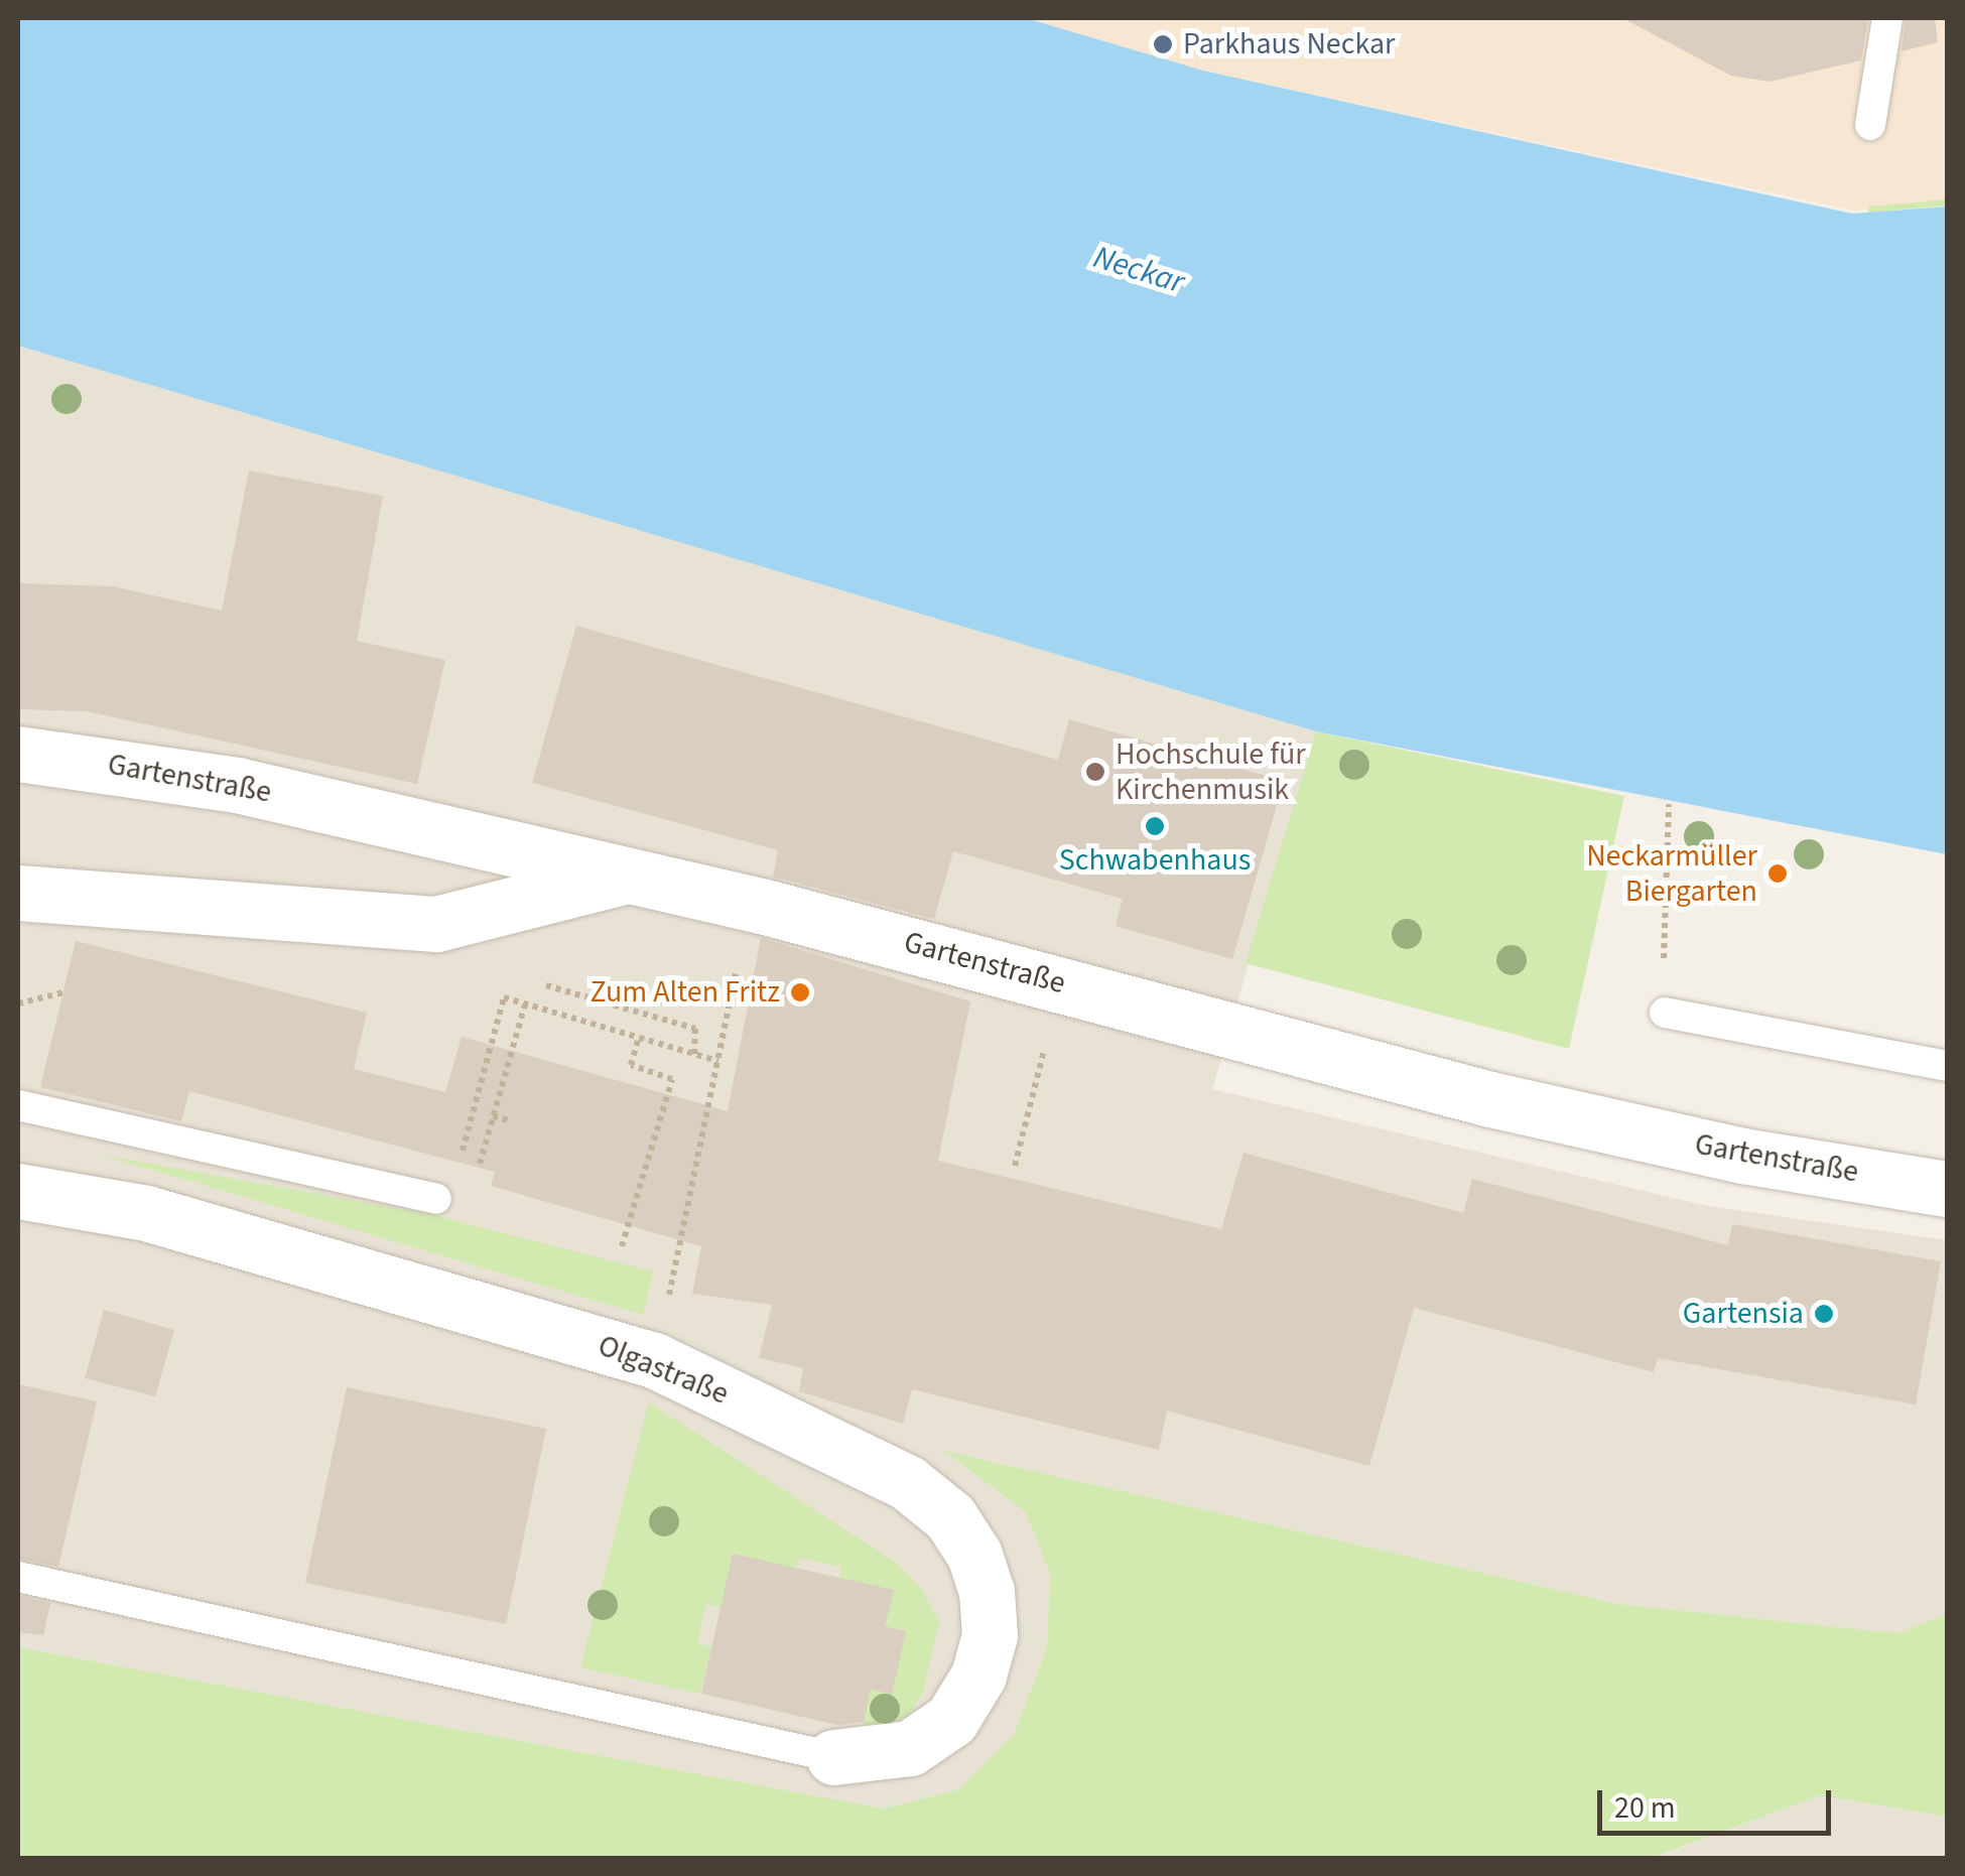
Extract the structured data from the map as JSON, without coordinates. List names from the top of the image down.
{
  "streets": {
    "street": ["Gartenstraße", "Olgastraße"]
  },
  "water": ["Neckar"],
  "places": [
    "Parkhaus Neckar",
    "Hochschule für Kirchenmusik",
    "Schwabenhaus",
    "Neckarmüller Biergarten",
    "Zum Alten Fritz",
    "Gartensia"
  ],
  "scale_bar": "20 m"
}
